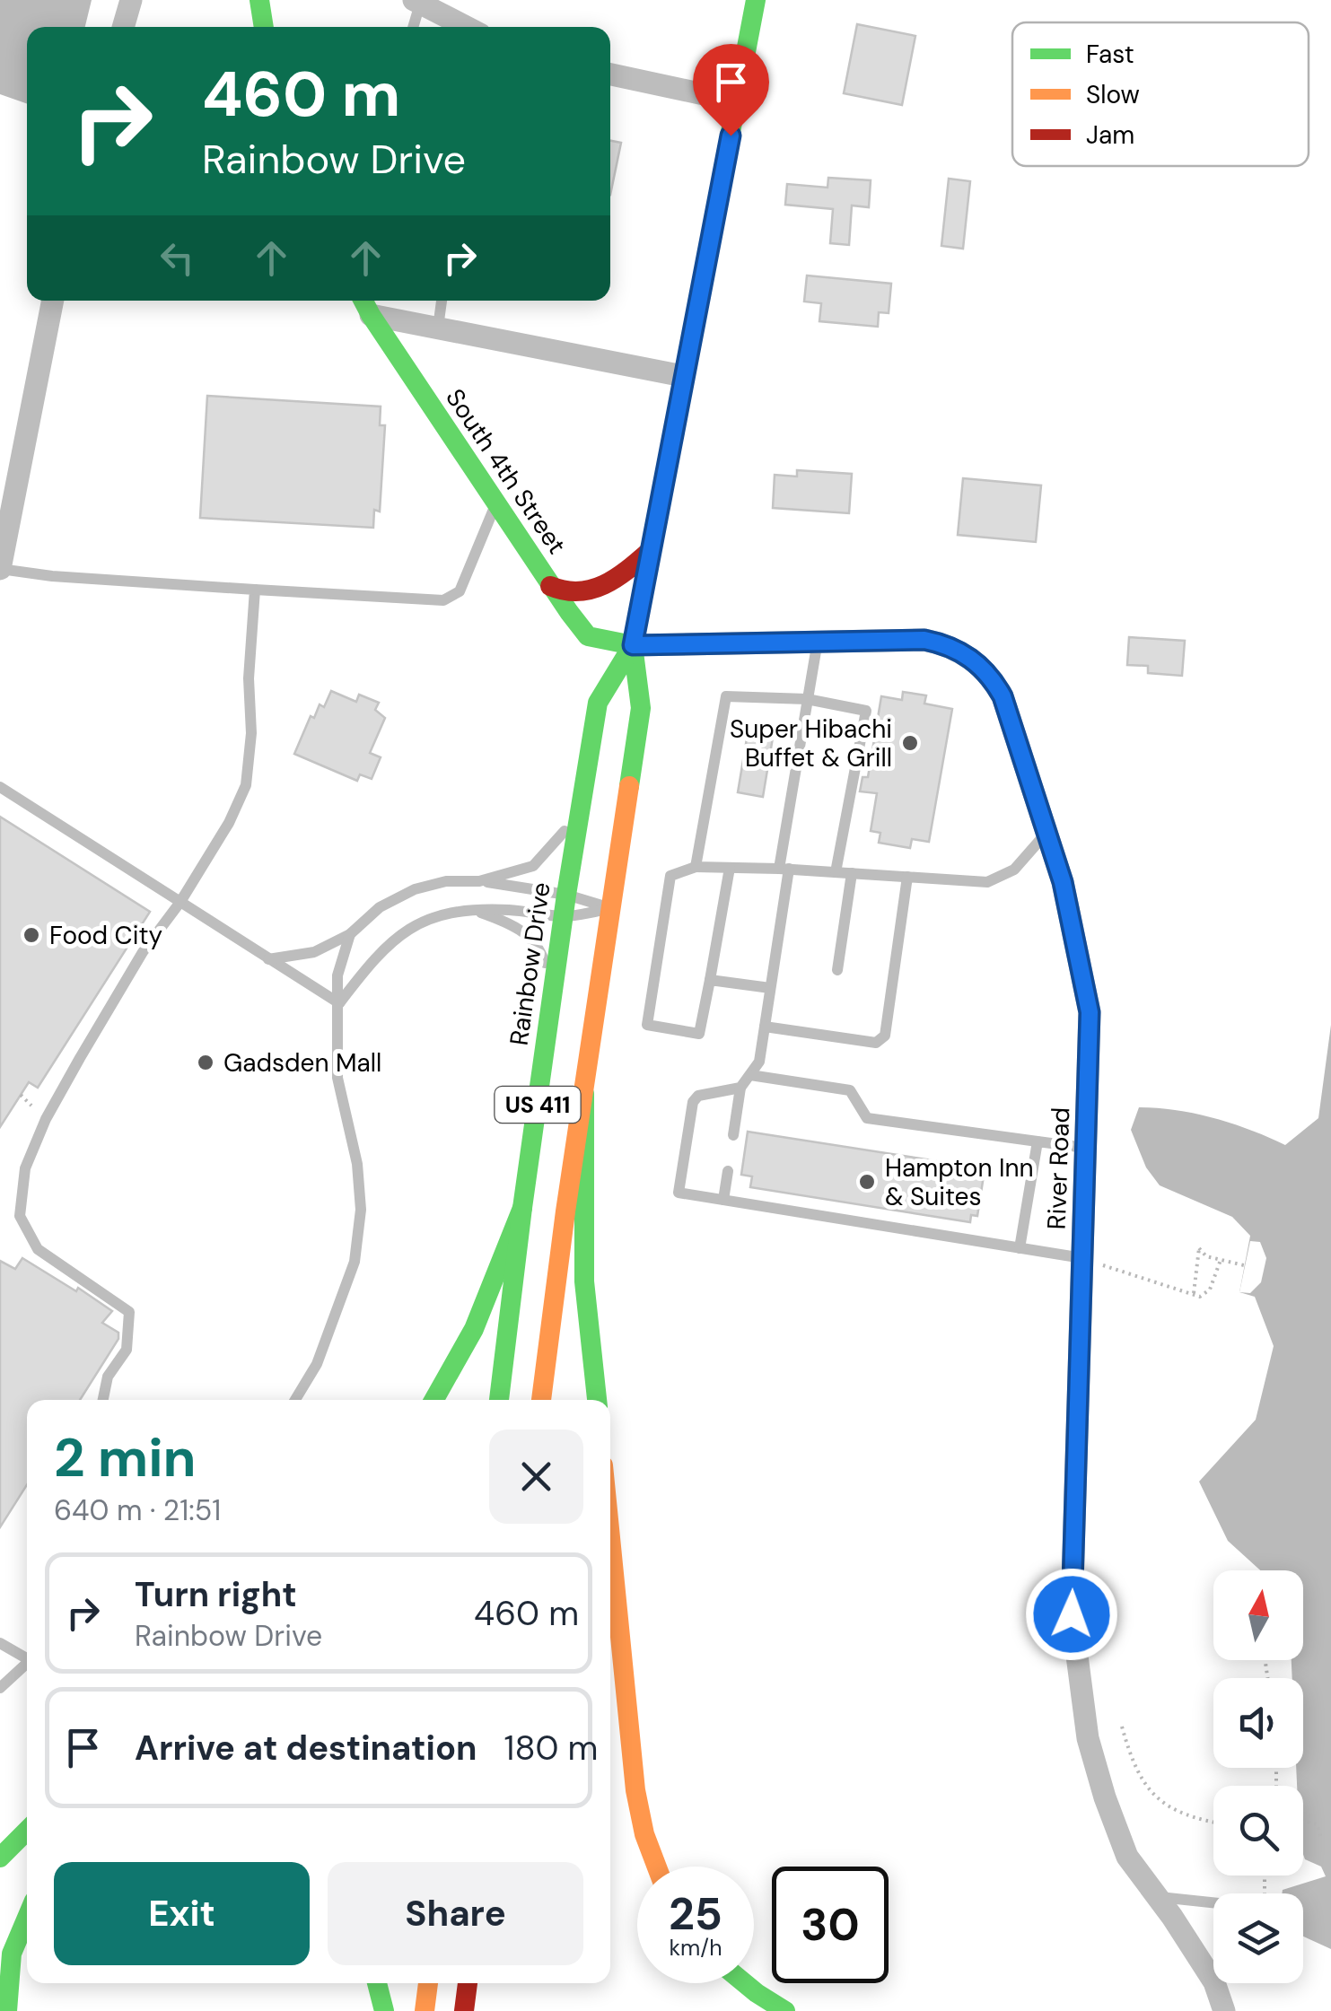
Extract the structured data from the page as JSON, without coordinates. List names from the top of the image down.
{
  "streets": {
    "main road": ["South 4th Street", "Rainbow Drive", "US 411"],
    "street": ["River Road"]
  },
  "crossings": [
    ["South 4th Street", "Rainbow Drive"],
    ["South 4th Street", "River Road"],
    ["Rainbow Drive", "River Road"]
  ],
  "places": [
    "Super Hibachi Buffet & Grill",
    "Food City",
    "Gadsden Mall",
    "Hampton Inn & Suites"
  ],
  "legend": ["Fast", "Slow", "Jam"],
  "north": "top",
  "page": {
    "turn": ["460 m", "Rainbow Drive"],
    "heading": ["2 min", "640 m · 21:51"],
    "list": [
      {
        "name": "Turn right",
        "note": "Rainbow Drive",
        "value": "460 m"
      },
      {
        "name": "Arrive at destination",
        "value": "180 m"
      }
    ],
    "buttons": ["Exit", "Share"],
    "speed": "25 km/h",
    "limit": "30"
  }
}
